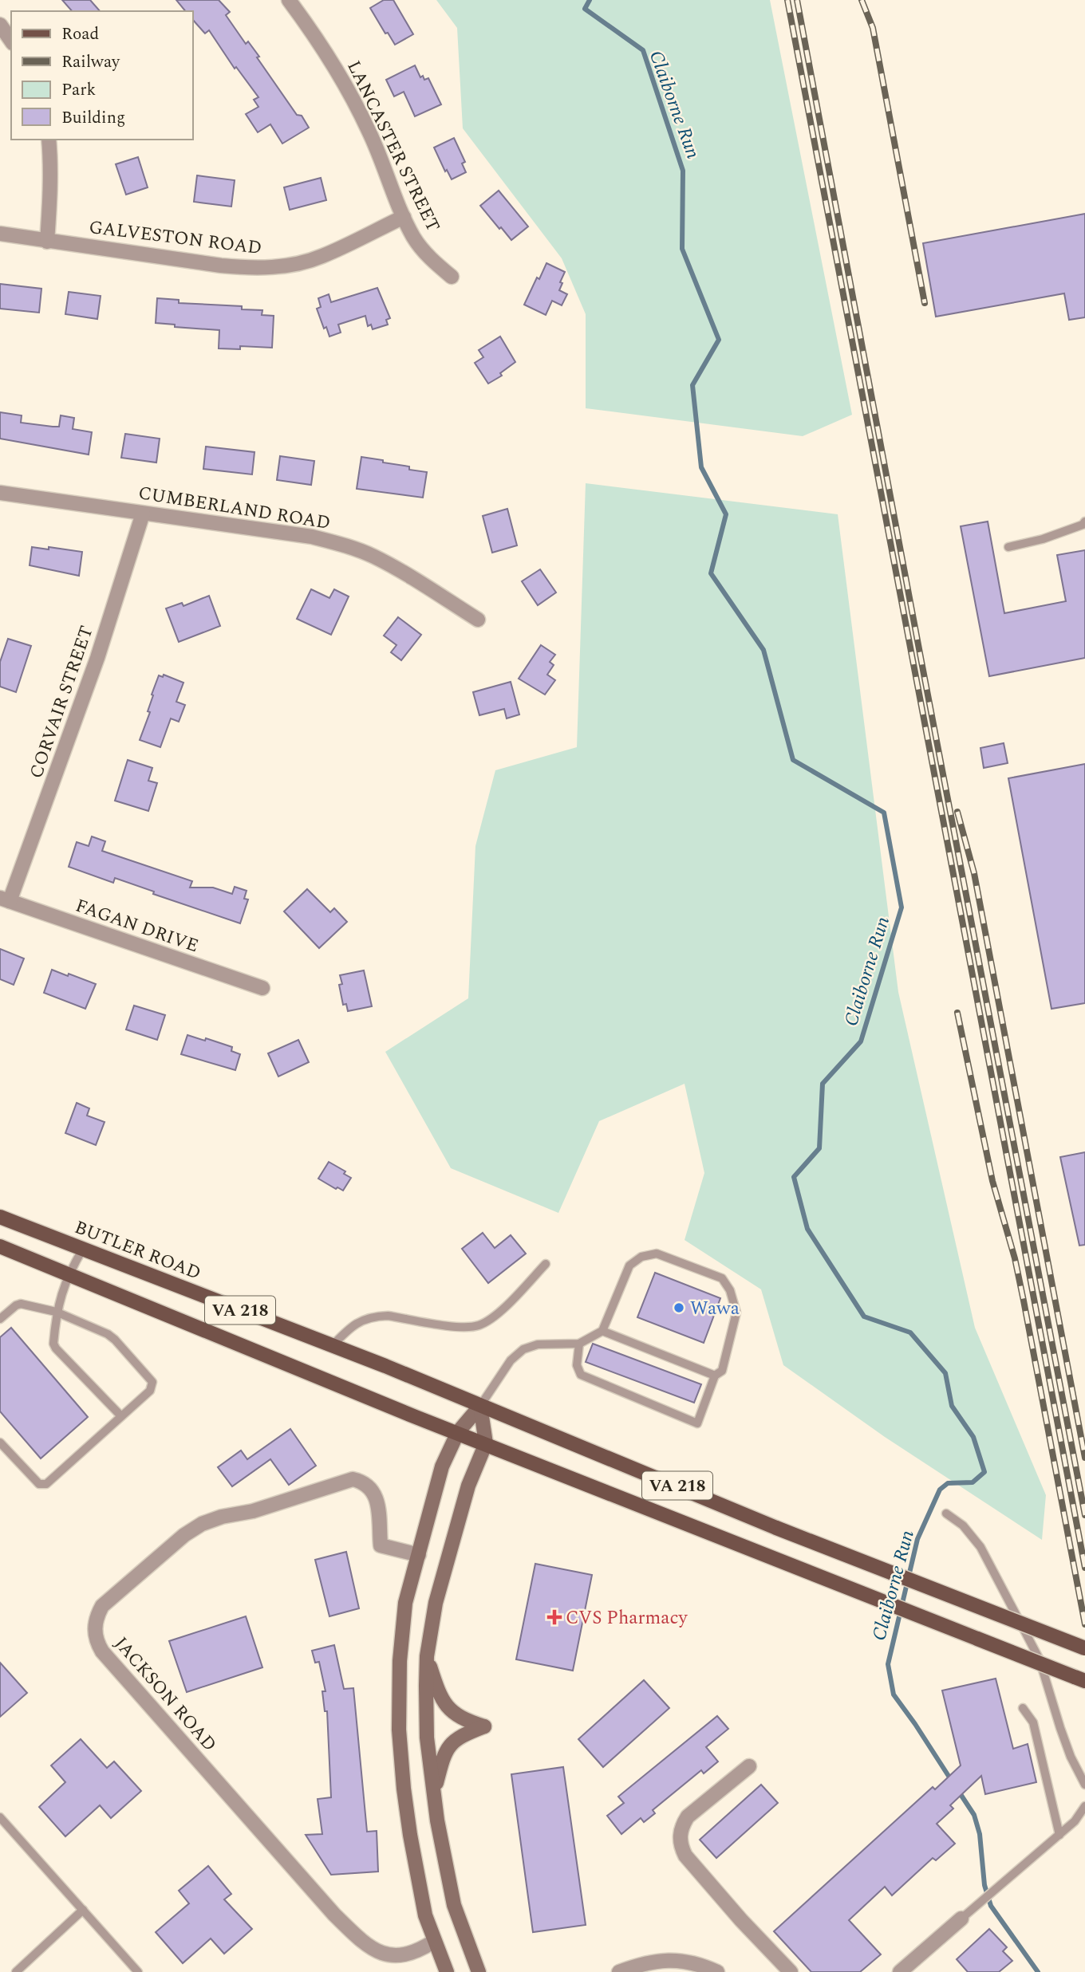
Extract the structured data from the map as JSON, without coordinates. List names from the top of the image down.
{
  "streets": {
    "main road": ["BUTLER ROAD", "VA 218"],
    "street": [
      "LANCASTER STREET",
      "GALVESTON ROAD",
      "CUMBERLAND ROAD",
      "CORVAIR STREET",
      "FAGAN DRIVE",
      "JACKSON ROAD"
    ]
  },
  "crossings": [
    ["LANCASTER STREET", "GALVESTON ROAD"],
    ["CUMBERLAND ROAD", "CORVAIR STREET"],
    ["CORVAIR STREET", "FAGAN DRIVE"],
    ["BUTLER ROAD", "VA 218"]
  ],
  "water": ["Claiborne Run"],
  "places": {
    "other": ["Wawa"],
    "health": ["CVS Pharmacy"]
  },
  "legend": [
    "Road",
    "Railway",
    "Park",
    "Building"
  ]
}
